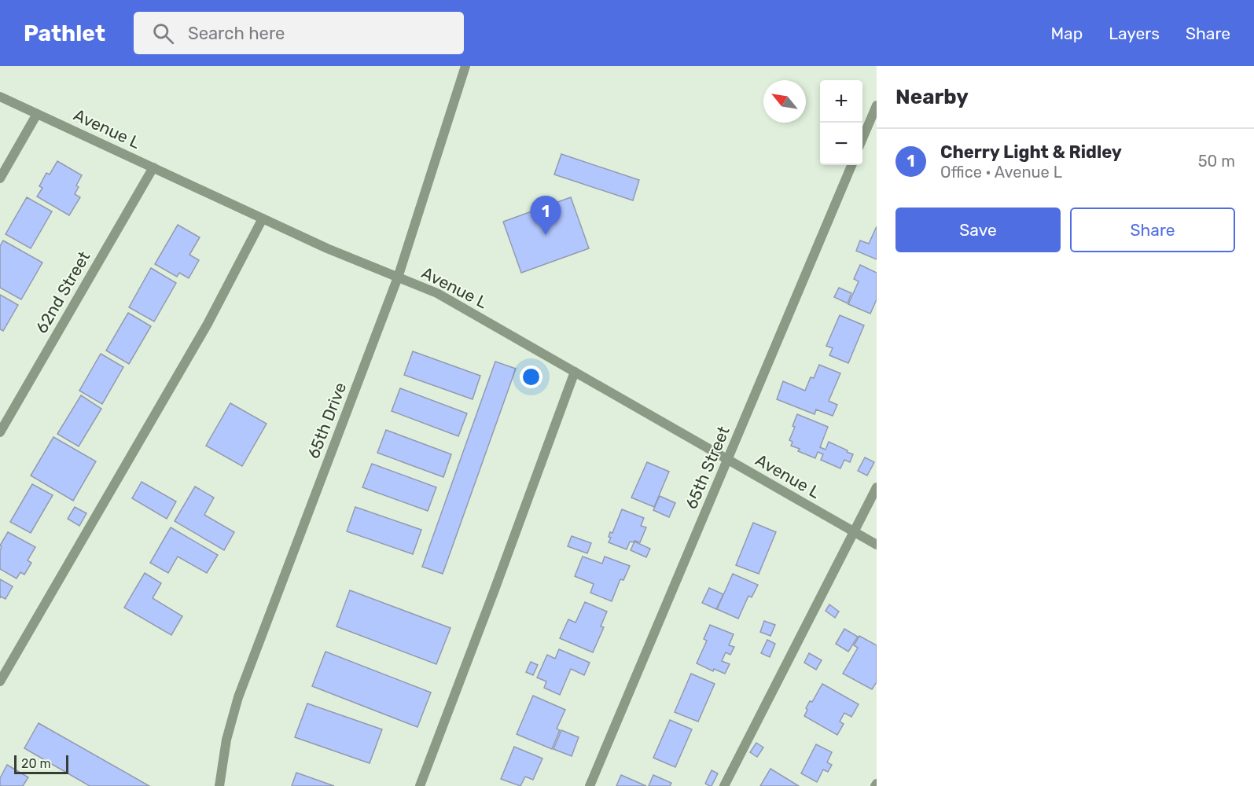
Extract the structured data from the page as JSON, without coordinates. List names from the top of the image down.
{
  "streets": {
    "street": [
      "Avenue L",
      "62nd Street",
      "65th Drive",
      "65th Street"
    ]
  },
  "crossings": [
    ["Avenue L", "62nd Street"],
    ["Avenue L", "65th Drive"],
    ["Avenue L", "65th Street"]
  ],
  "scale_bar": "20 m",
  "north": "top left",
  "page": {
    "header": "Pathlet",
    "search": "Search here",
    "nav": ["Map", "Layers", "Share"],
    "heading": "Nearby",
    "map_buttons": ["+", "−"],
    "list": [
      {
        "mark": "1",
        "name": "Cherry Light & Ridley",
        "note": "Office · Avenue L",
        "value": "50 m"
      }
    ],
    "buttons": ["Save", "Share"],
    "pins": "1",
    "scale": "20 m"
  }
}
